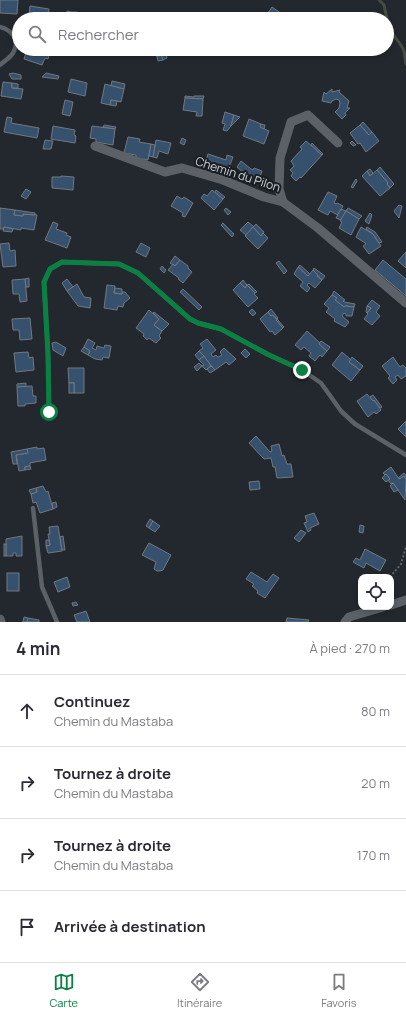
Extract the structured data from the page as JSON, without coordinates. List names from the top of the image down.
{
  "streets": {
    "street": ["Chemin du Pilon"]
  },
  "page": {
    "search": "Rechercher",
    "heading": ["4 min", "À pied · 270 m"],
    "list": [
      ["Continuez", "Chemin du Mastaba", "80 m"],
      ["Tournez à droite", "Chemin du Mastaba", "20 m"],
      ["Tournez à droite", "Chemin du Mastaba", "170 m"],
      "Arrivée à destination"
    ],
    "nav": ["Carte", "Itinéraire", "Favoris"]
  }
}
